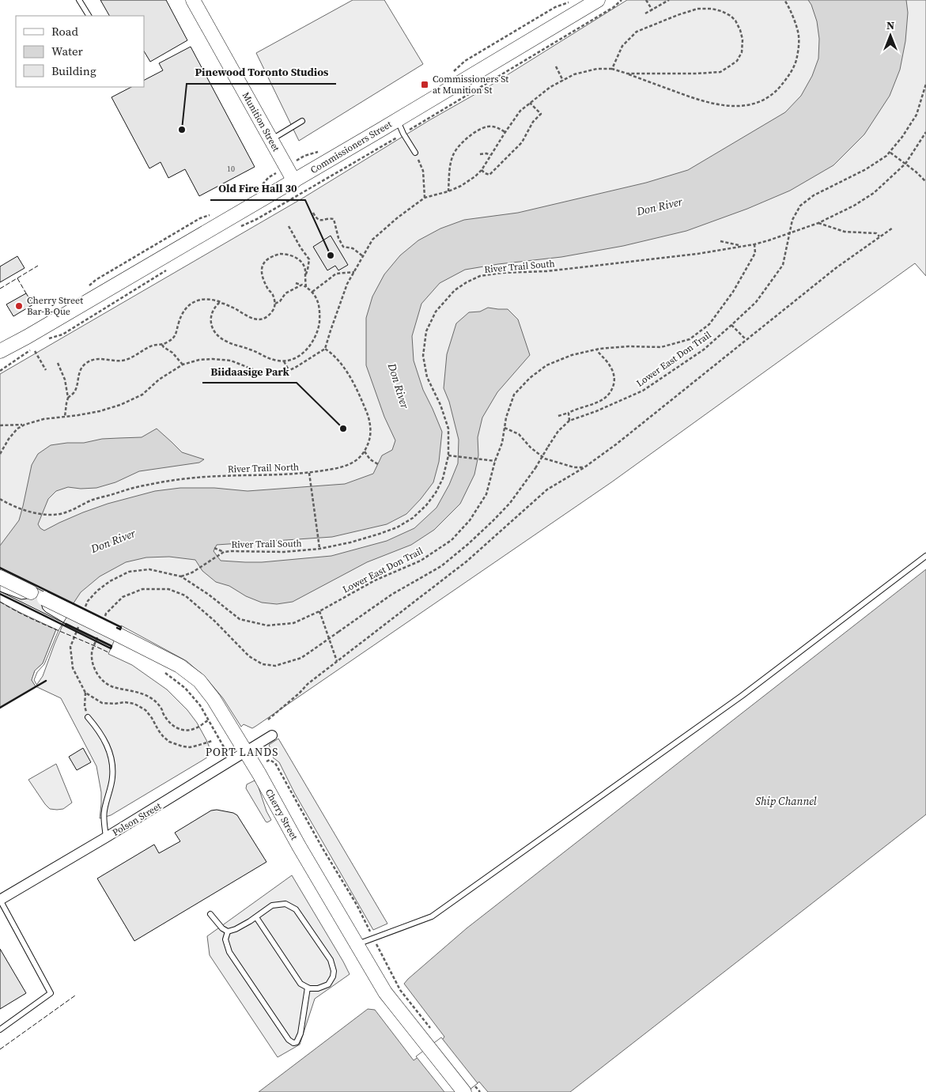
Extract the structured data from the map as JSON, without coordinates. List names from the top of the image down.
{
  "streets": {
    "street": [
      "Munition Street",
      "Commissioners Street",
      "Cherry Street",
      "Polson Street"
    ],
    "path": ["River Trail South", "Lower East Don Trail", "River Trail North"]
  },
  "crossings": [
    ["Munition Street", "Commissioners Street"],
    ["River Trail South", "Lower East Don Trail"],
    ["Cherry Street", "Polson Street"]
  ],
  "districts": ["PORT LANDS"],
  "water": ["Don River", "Ship Channel"],
  "places": {
    "transit": ["Commissioners St at Munition St"],
    "other": [
      "Pinewood Toronto Studios",
      "Old Fire Hall 30",
      "Cherry Street Bar-B-Que",
      "Biidaasige Park"
    ]
  },
  "house_numbers": ["10"],
  "legend": ["Road", "Water", "Building"],
  "north": "top"
}
